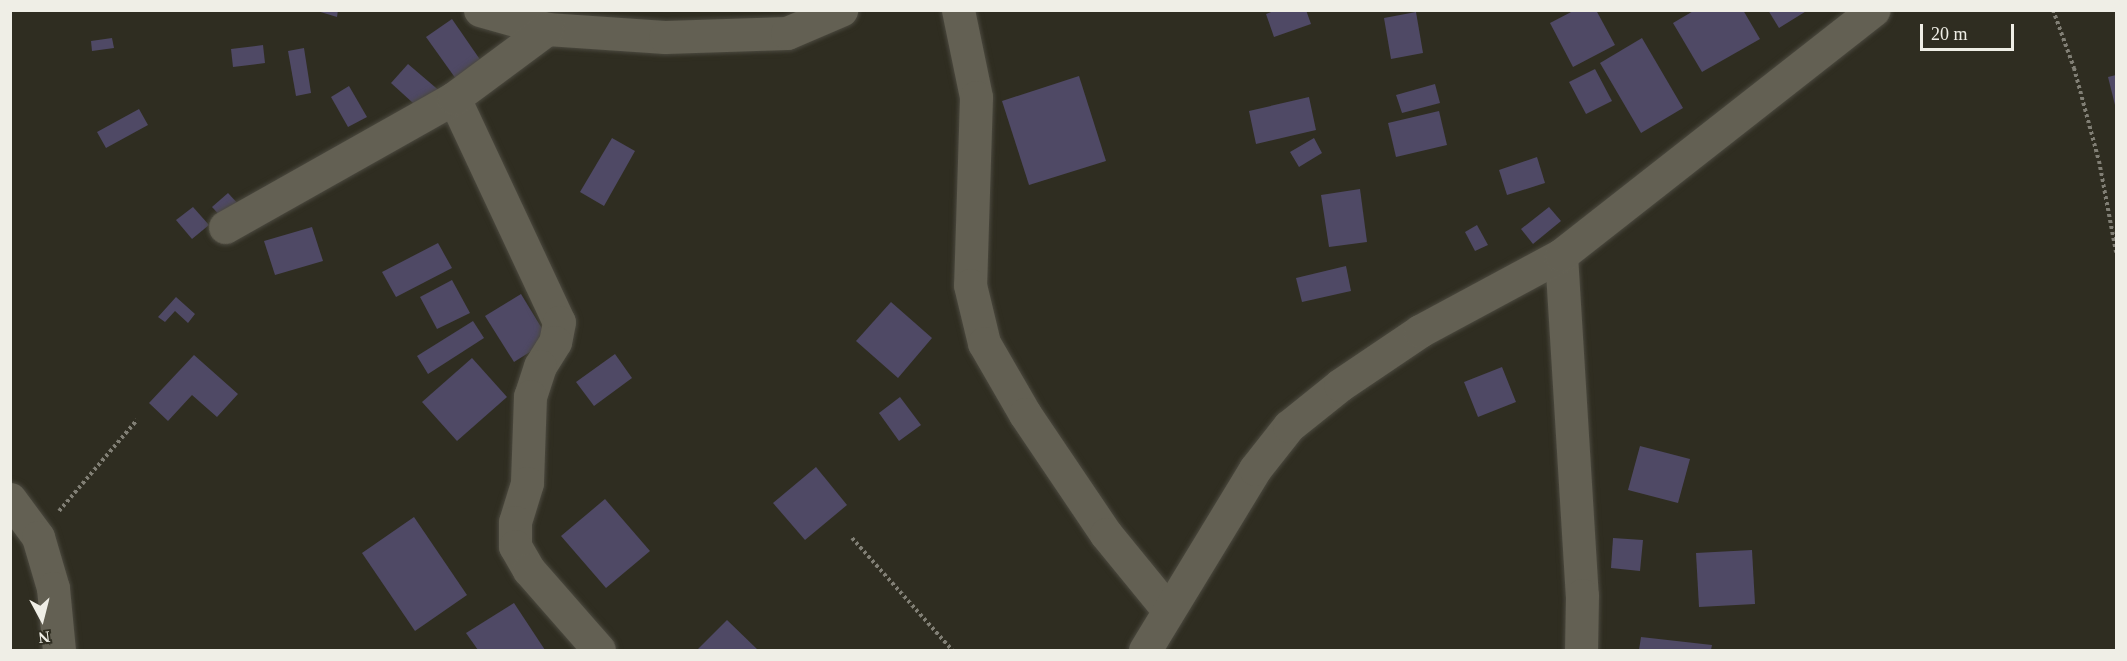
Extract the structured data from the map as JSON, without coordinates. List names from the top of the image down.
{
  "scale_bar": "20 m",
  "north": "bottom"
}
